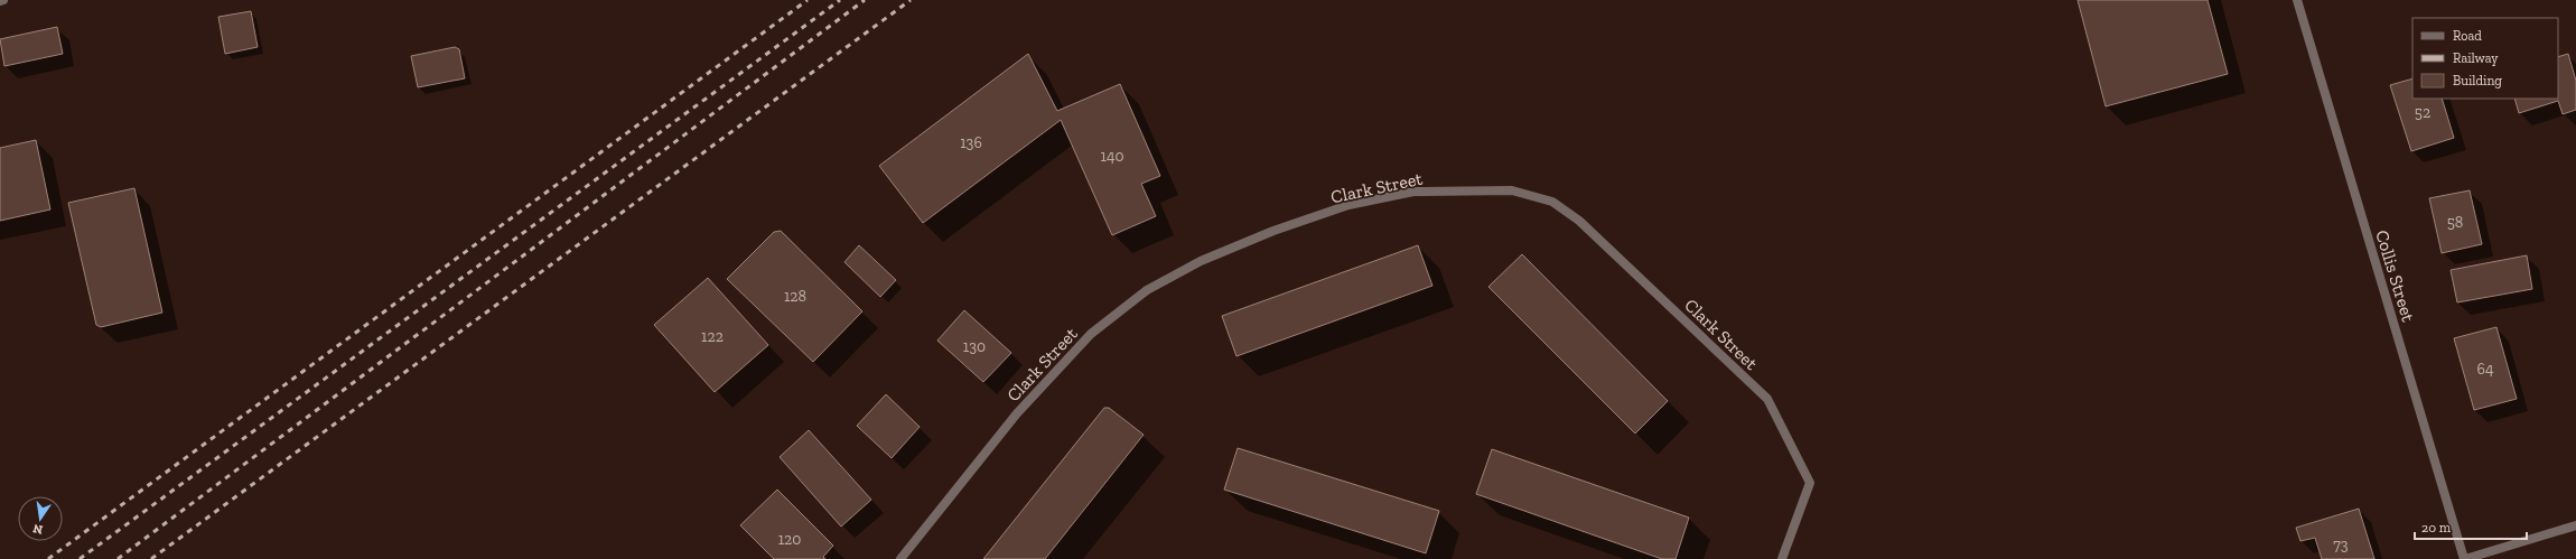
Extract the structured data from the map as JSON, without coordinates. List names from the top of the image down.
{
  "streets": {
    "street": ["Clark Street", "Collis Street"]
  },
  "house_numbers": [
    "52",
    "136",
    "140",
    "58",
    "128",
    "122",
    "130",
    "64",
    "120",
    "73"
  ],
  "legend": ["Road", "Railway", "Building"],
  "scale_bar": "20 m",
  "north": "bottom"
}
